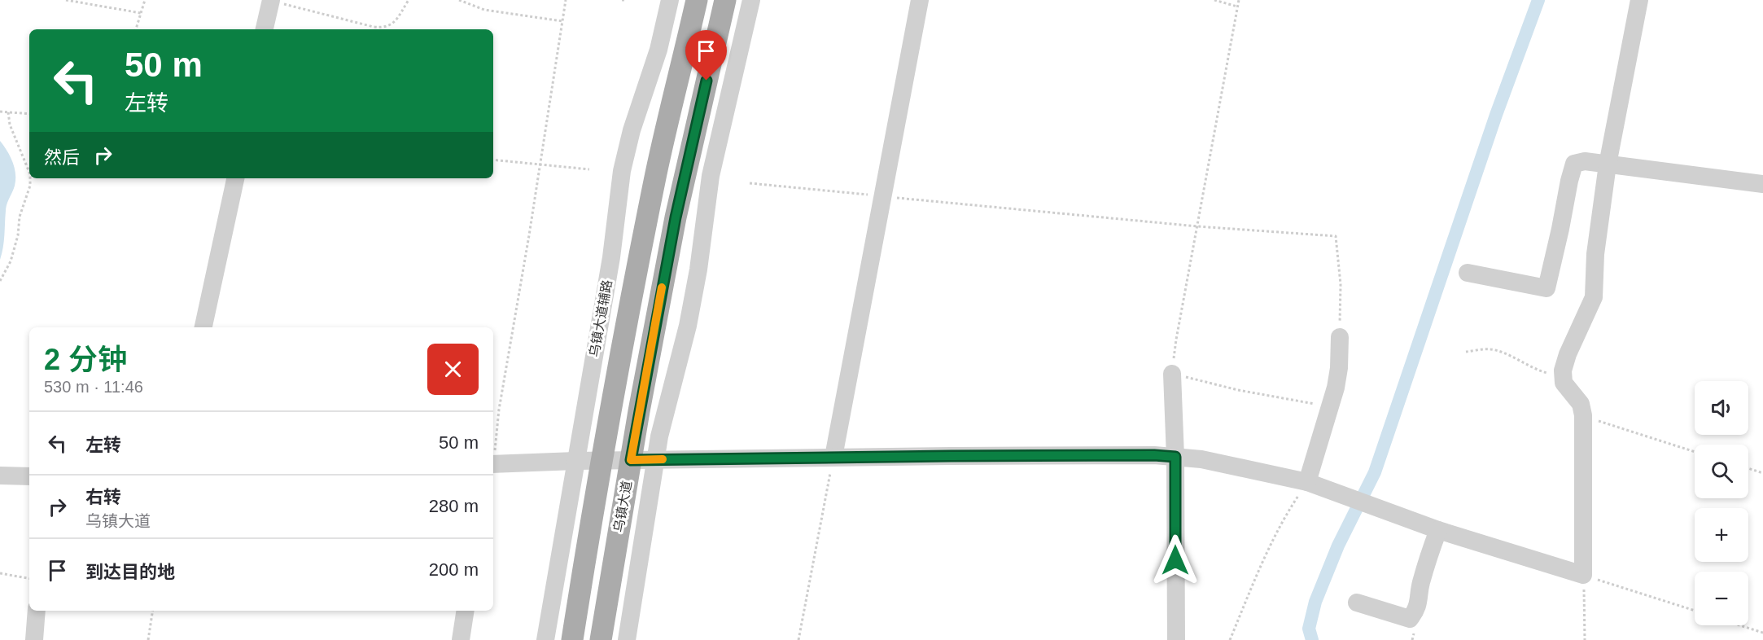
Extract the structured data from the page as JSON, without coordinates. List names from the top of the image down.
{
  "streets": {
    "main road": ["乌镇大道"],
    "street": ["乌镇大道辅路"]
  },
  "page": {
    "turn": ["50 m", "左转"],
    "then": "然后",
    "heading": ["2 分钟", "530 m · 11:46"],
    "map_buttons": ["+", "−"],
    "list": [
      {
        "name": "左转",
        "value": "50 m"
      },
      {
        "name": "右转",
        "note": "乌镇大道",
        "value": "280 m"
      },
      {
        "name": "到达目的地",
        "value": "200 m"
      }
    ]
  }
}
